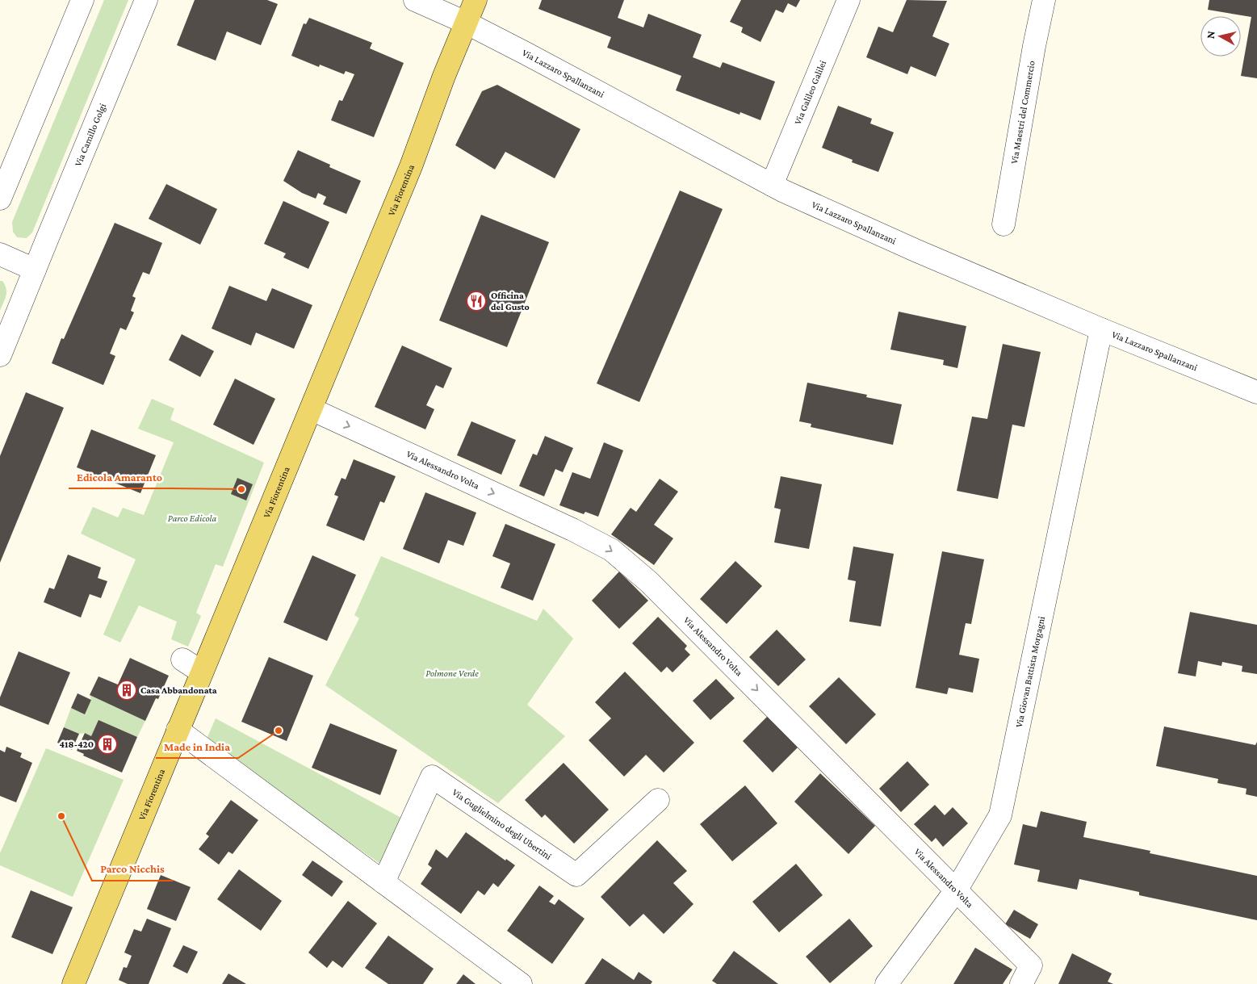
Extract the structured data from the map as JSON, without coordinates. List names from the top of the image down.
{
  "streets": {
    "main road": ["Via Fiorentina"],
    "street": [
      "Via Lazzaro Spallanzani",
      "Via Galileo Galilei",
      "Via Maestri del Commercio",
      "Via Camillo Golgi",
      "Via Alessandro Volta",
      "Via Giovan Battista Morgagni",
      "Via Guglielmino degli Ubertini"
    ]
  },
  "crossings": [
    ["Via Lazzaro Spallanzani", "Via Galileo Galilei"],
    ["Via Lazzaro Spallanzani", "Via Fiorentina"],
    ["Via Lazzaro Spallanzani", "Via Giovan Battista Morgagni"],
    ["Via Fiorentina", "Via Alessandro Volta"],
    ["Via Alessandro Volta", "Via Giovan Battista Morgagni"]
  ],
  "one_way": ["Via Alessandro Volta"],
  "parks": ["Parco Edicola", "Polmone Verde"],
  "places": {
    "restaurant": ["Officina del Gusto"],
    "other": ["Edicola Amaranto", "Made in India", "Parco Nicchis"],
    "building": ["Casa Abbandonata", "418-420"]
  },
  "north": "left"
}
